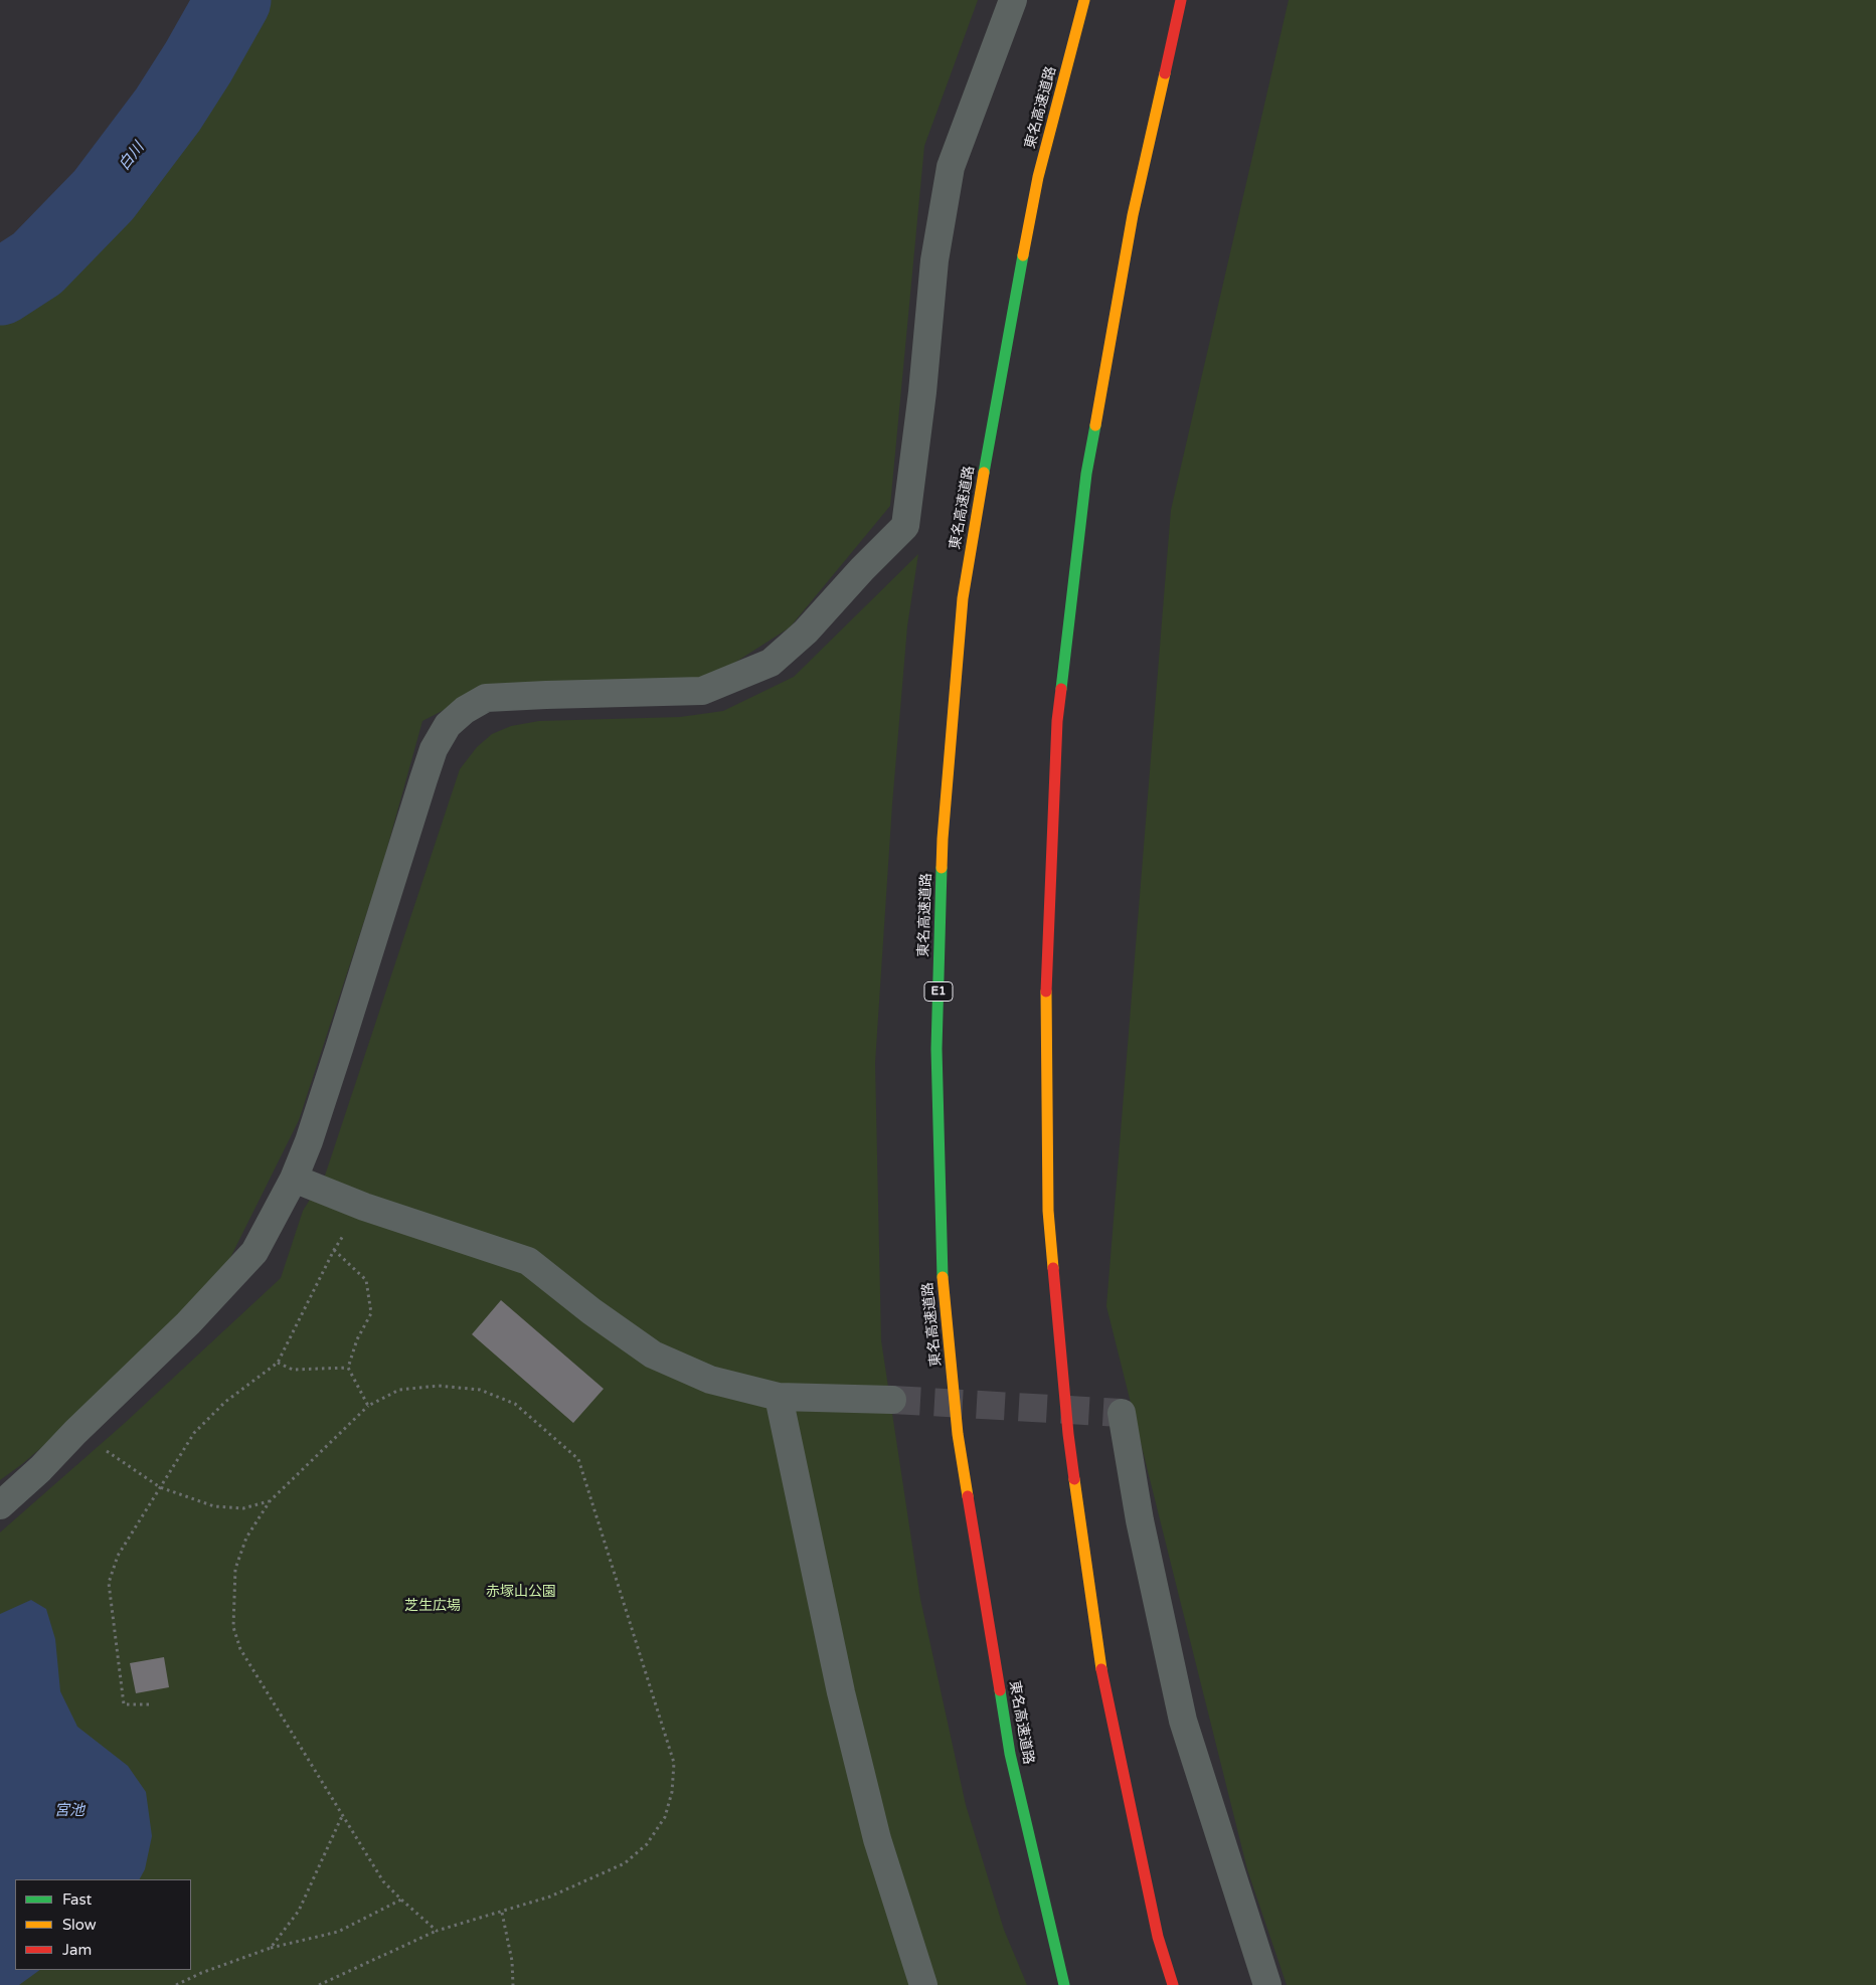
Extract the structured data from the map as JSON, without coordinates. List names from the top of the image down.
{
  "streets": {
    "highway": ["東名高速道路", "E1"]
  },
  "water": ["白川", "宮池"],
  "parks": ["赤塚山公園", "芝生広場"],
  "legend": ["Fast", "Slow", "Jam"]
}
